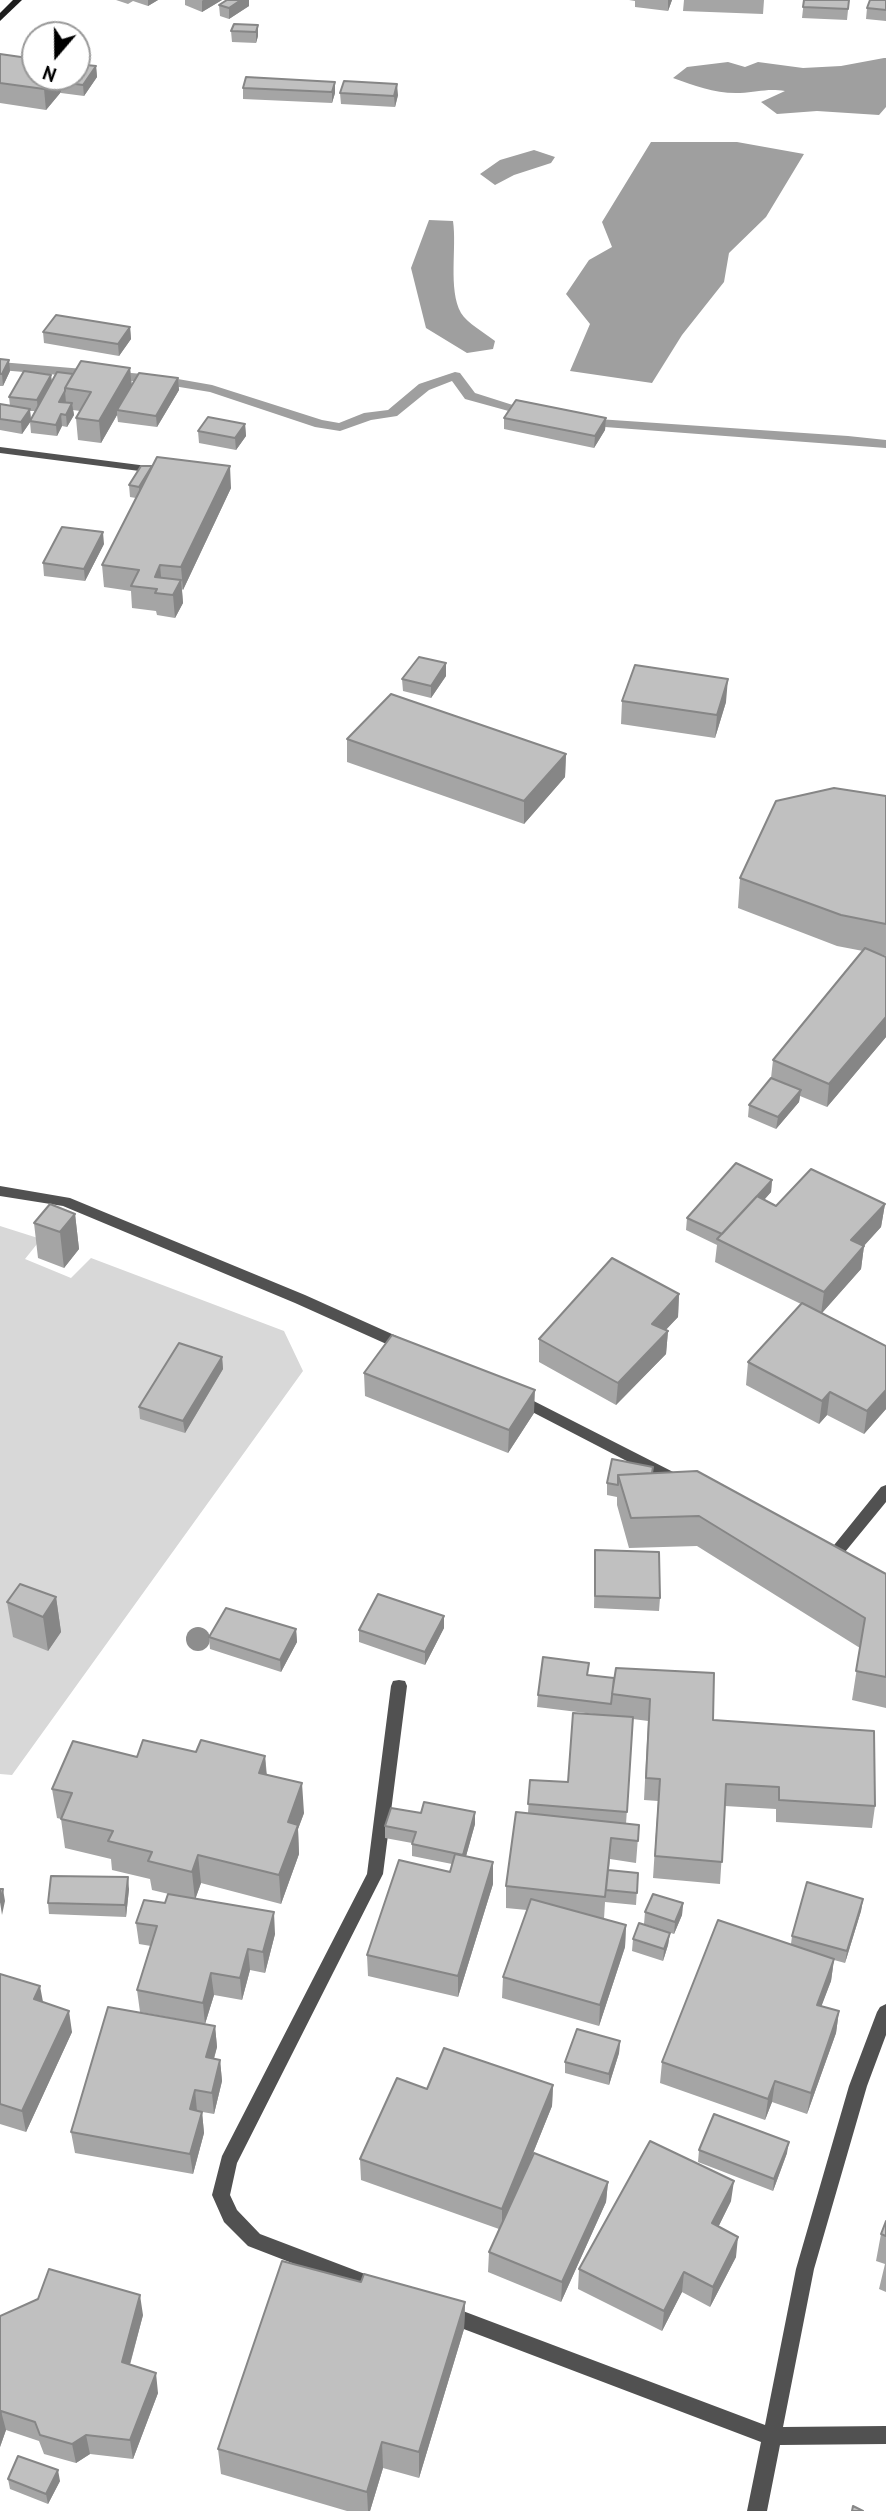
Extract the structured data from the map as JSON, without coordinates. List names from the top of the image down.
{
  "north": "bottom"
}
